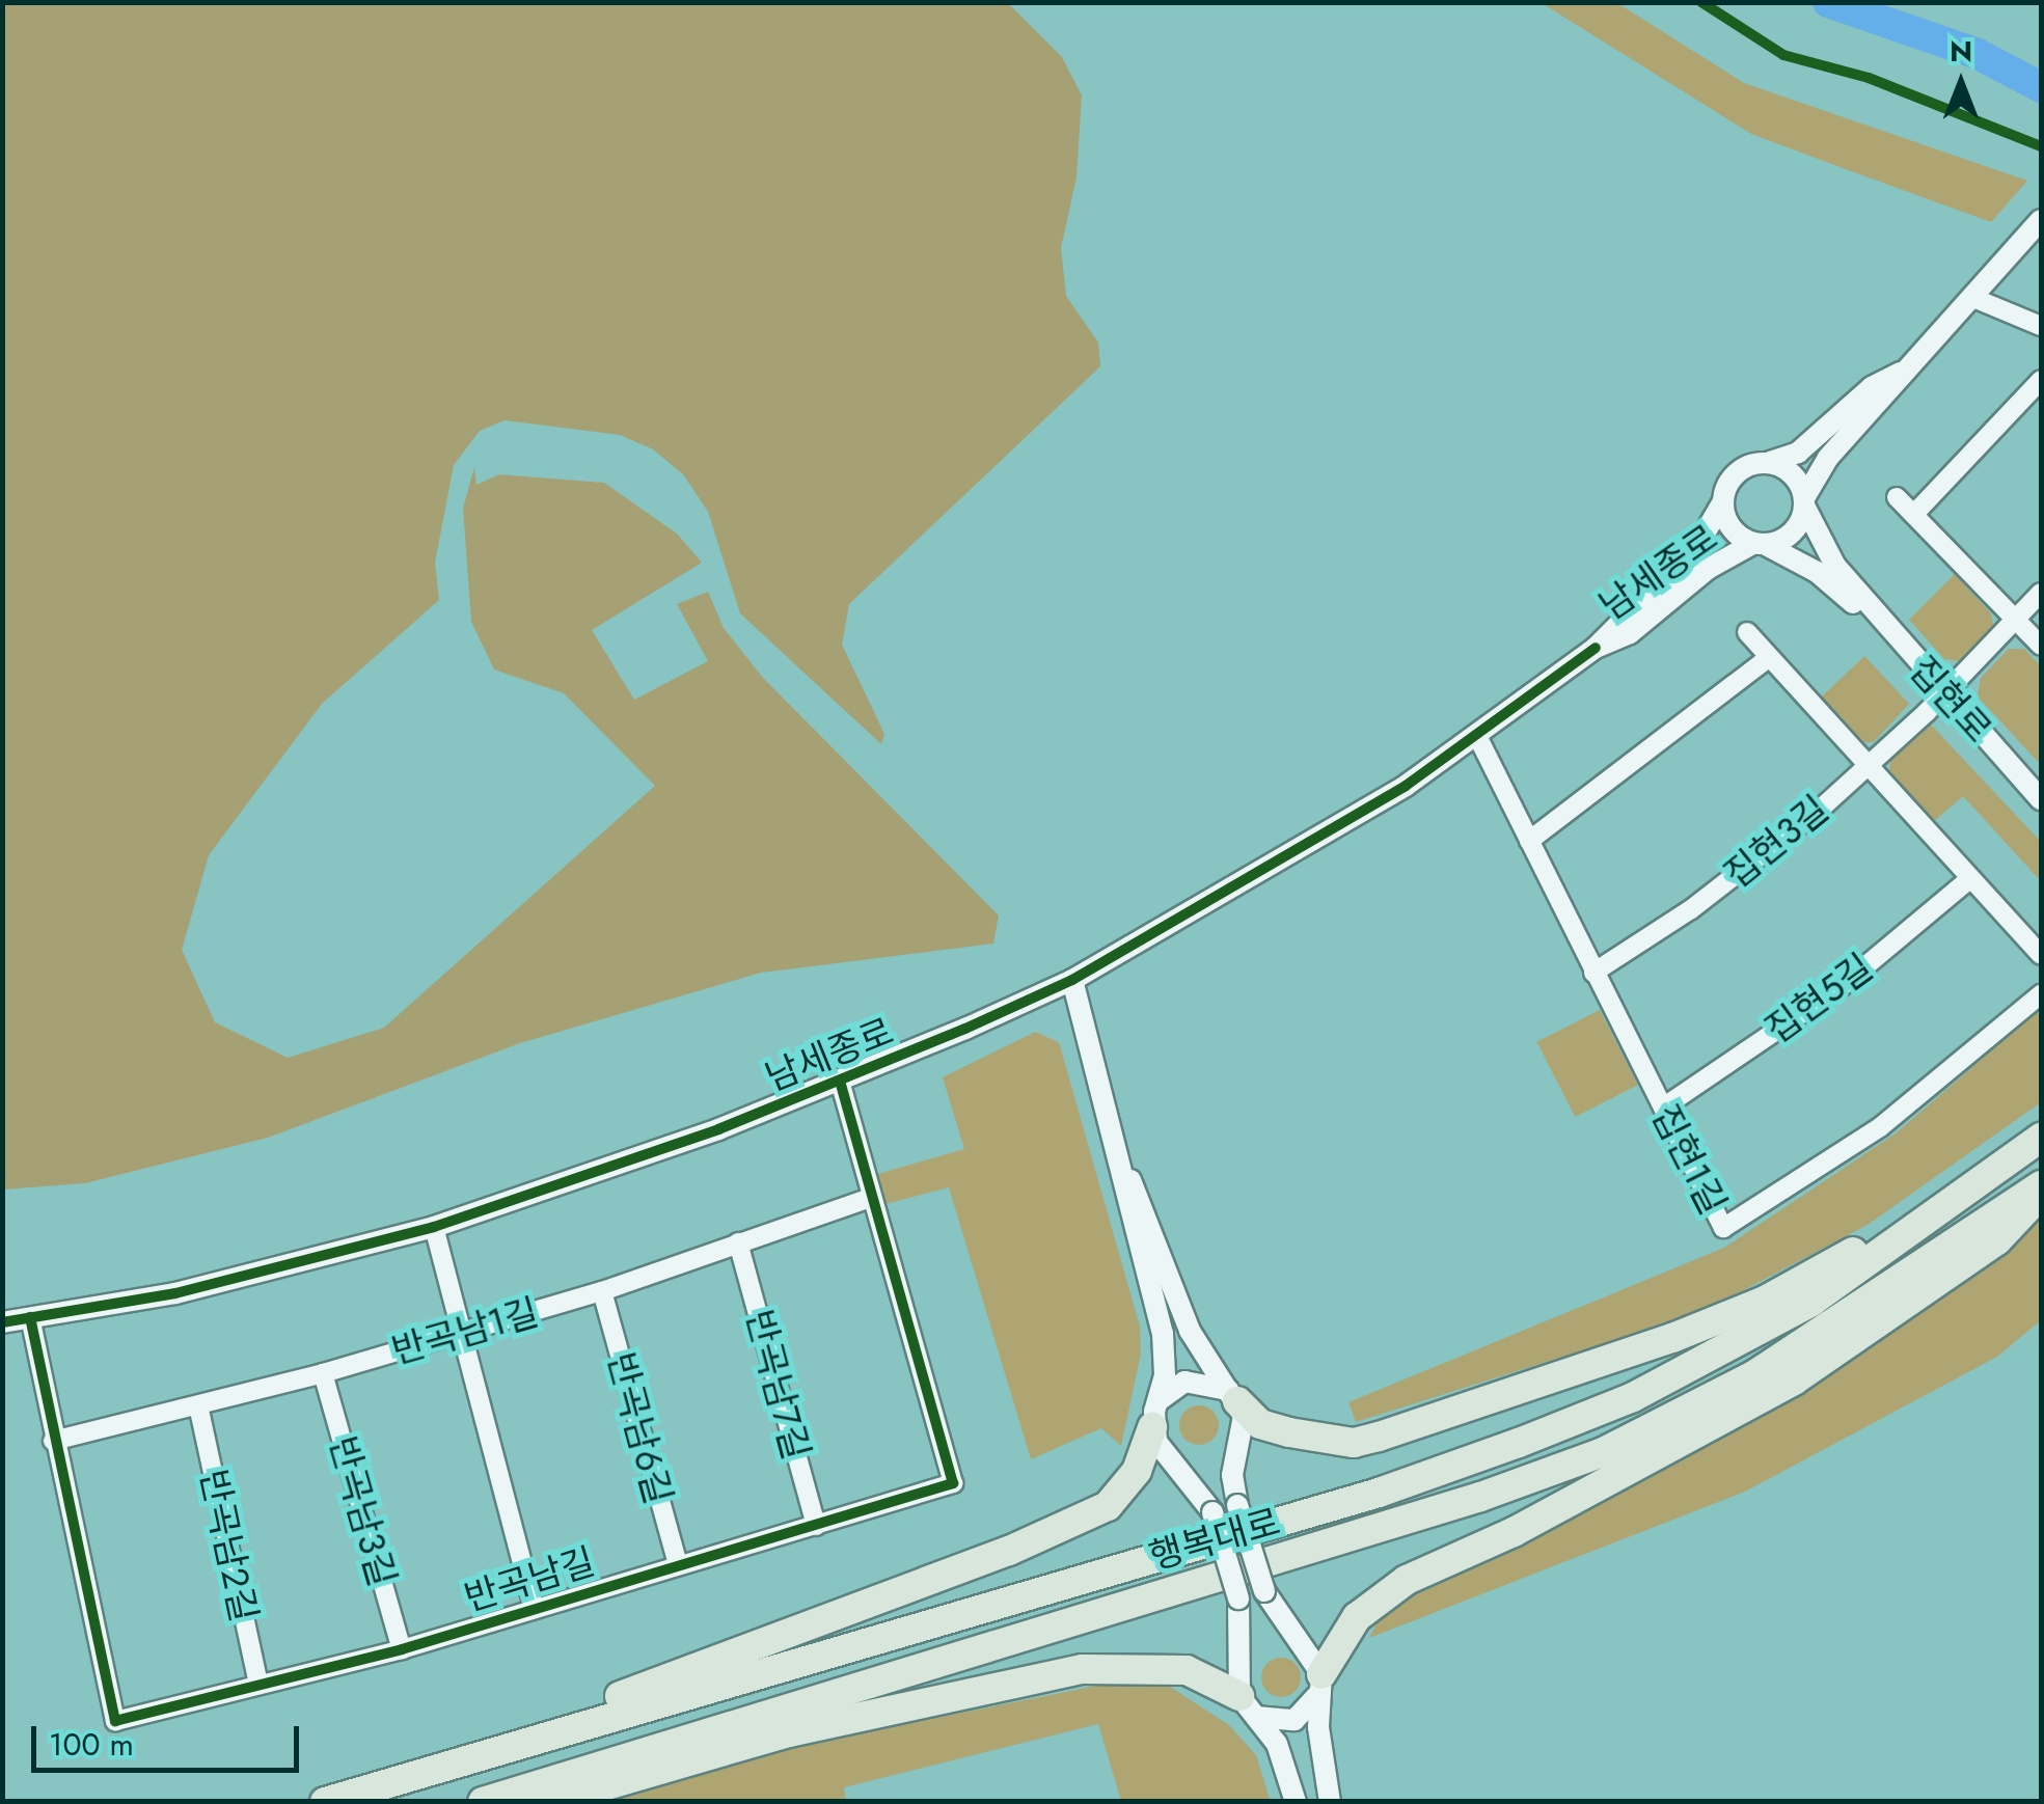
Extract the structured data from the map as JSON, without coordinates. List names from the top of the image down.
{
  "streets": {
    "highway": ["행복대로"],
    "street": [
      "남세종로",
      "집현로",
      "집현3길",
      "집현5길",
      "집현1길",
      "반곡남1길",
      "반곡남7길",
      "반곡남6길",
      "반곡남3길",
      "반곡남2길",
      "반곡남길"
    ]
  },
  "crossings": [
    ["남세종로", "집현로"],
    ["남세종로", "집현1길"],
    ["남세종로", "반곡남길"],
    ["집현로", "집현3길"],
    ["집현3길", "집현1길"],
    ["집현5길", "집현1길"],
    ["반곡남1길", "반곡남7길"],
    ["반곡남1길", "반곡남6길"],
    ["반곡남1길", "반곡남3길"],
    ["반곡남1길", "반곡남2길"],
    ["반곡남1길", "반곡남길"],
    ["반곡남7길", "반곡남길"],
    ["반곡남6길", "반곡남길"],
    ["반곡남3길", "반곡남길"],
    ["반곡남2길", "반곡남길"]
  ],
  "scale_bar": "100 m",
  "north": "top"
}
